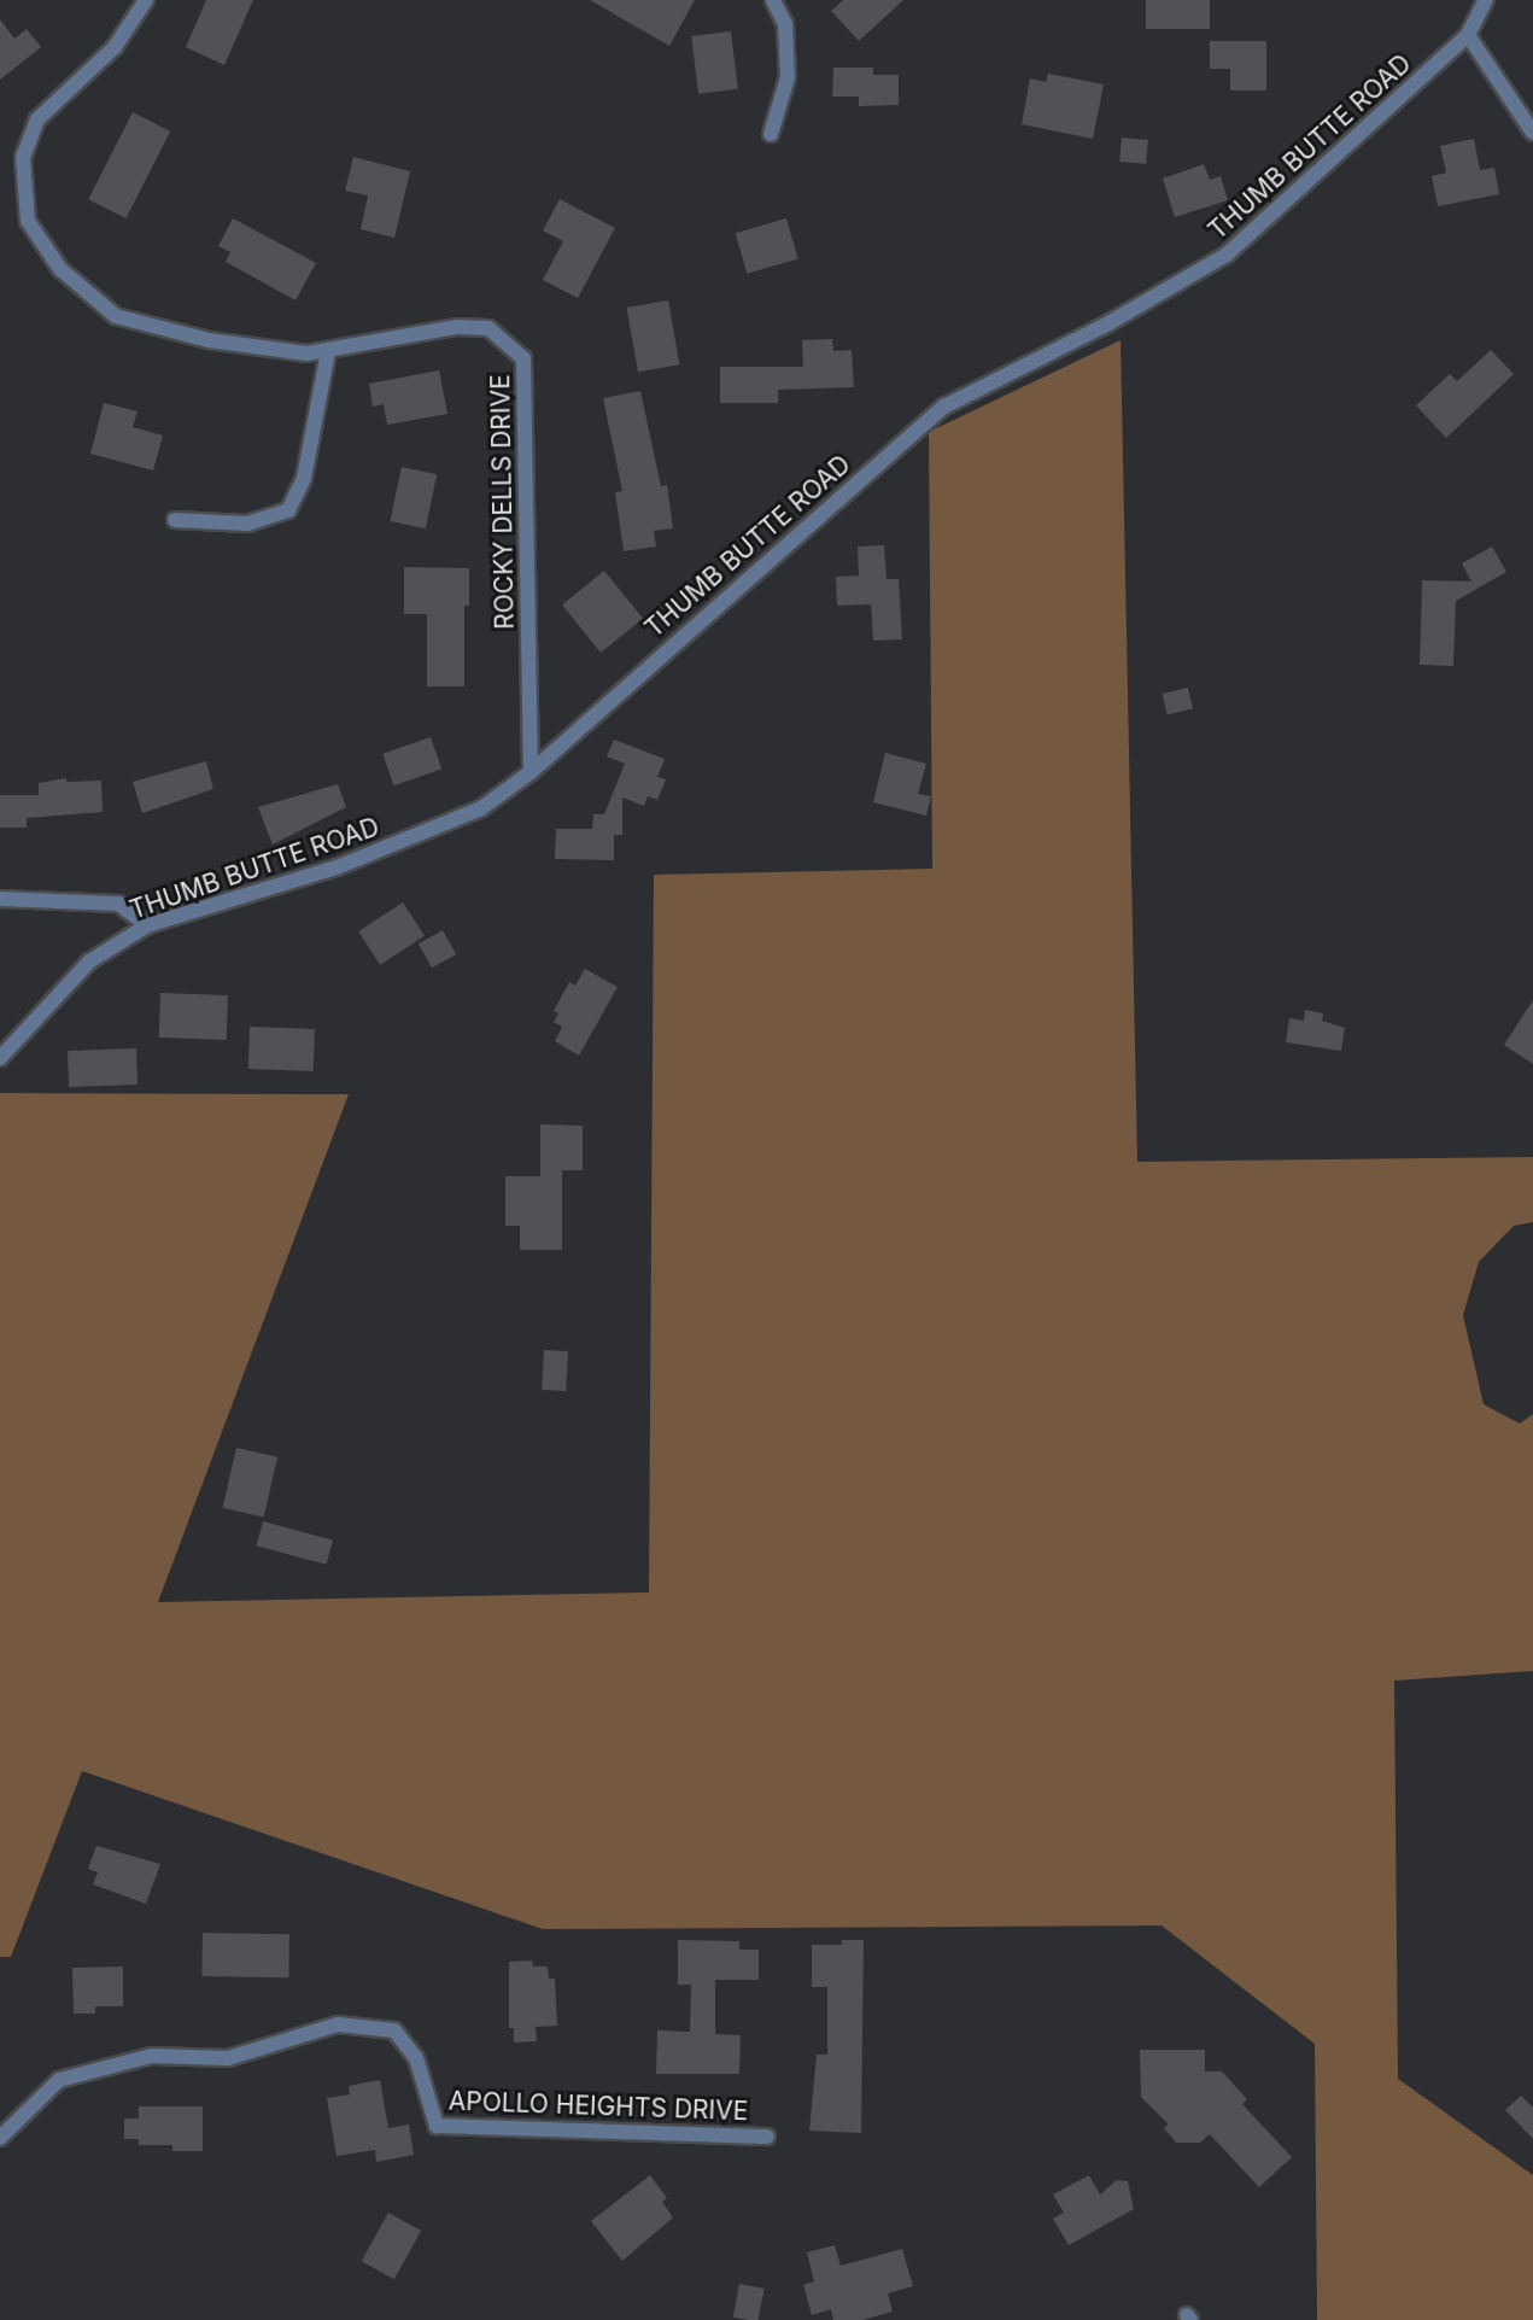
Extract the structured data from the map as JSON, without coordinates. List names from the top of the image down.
{
  "streets": {
    "street": ["THUMB BUTTE ROAD", "ROCKY DELLS DRIVE", "APOLLO HEIGHTS DRIVE"]
  },
  "crossings": [
    ["THUMB BUTTE ROAD", "ROCKY DELLS DRIVE"]
  ]
}
